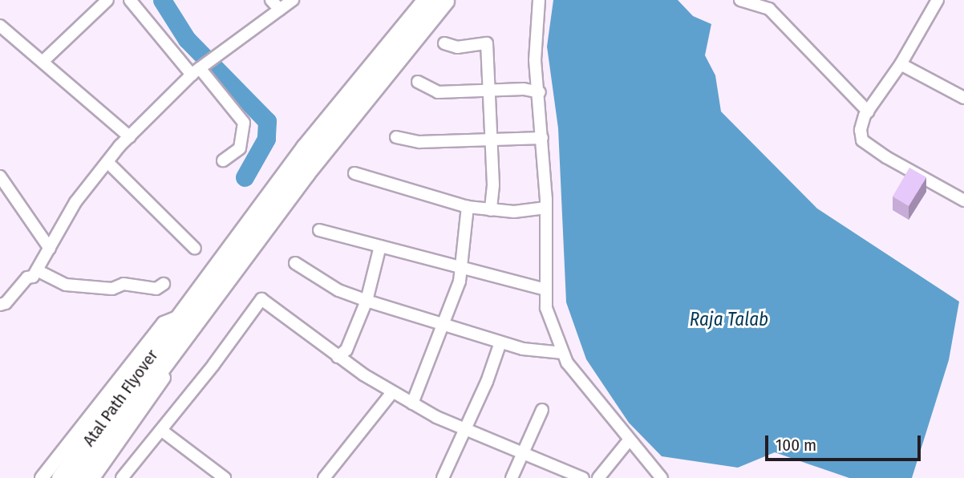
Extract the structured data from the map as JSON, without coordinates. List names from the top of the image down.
{
  "streets": {
    "highway": ["Atal Path Flyover"]
  },
  "water": ["Raja Talab"],
  "scale_bar": "100 m"
}
